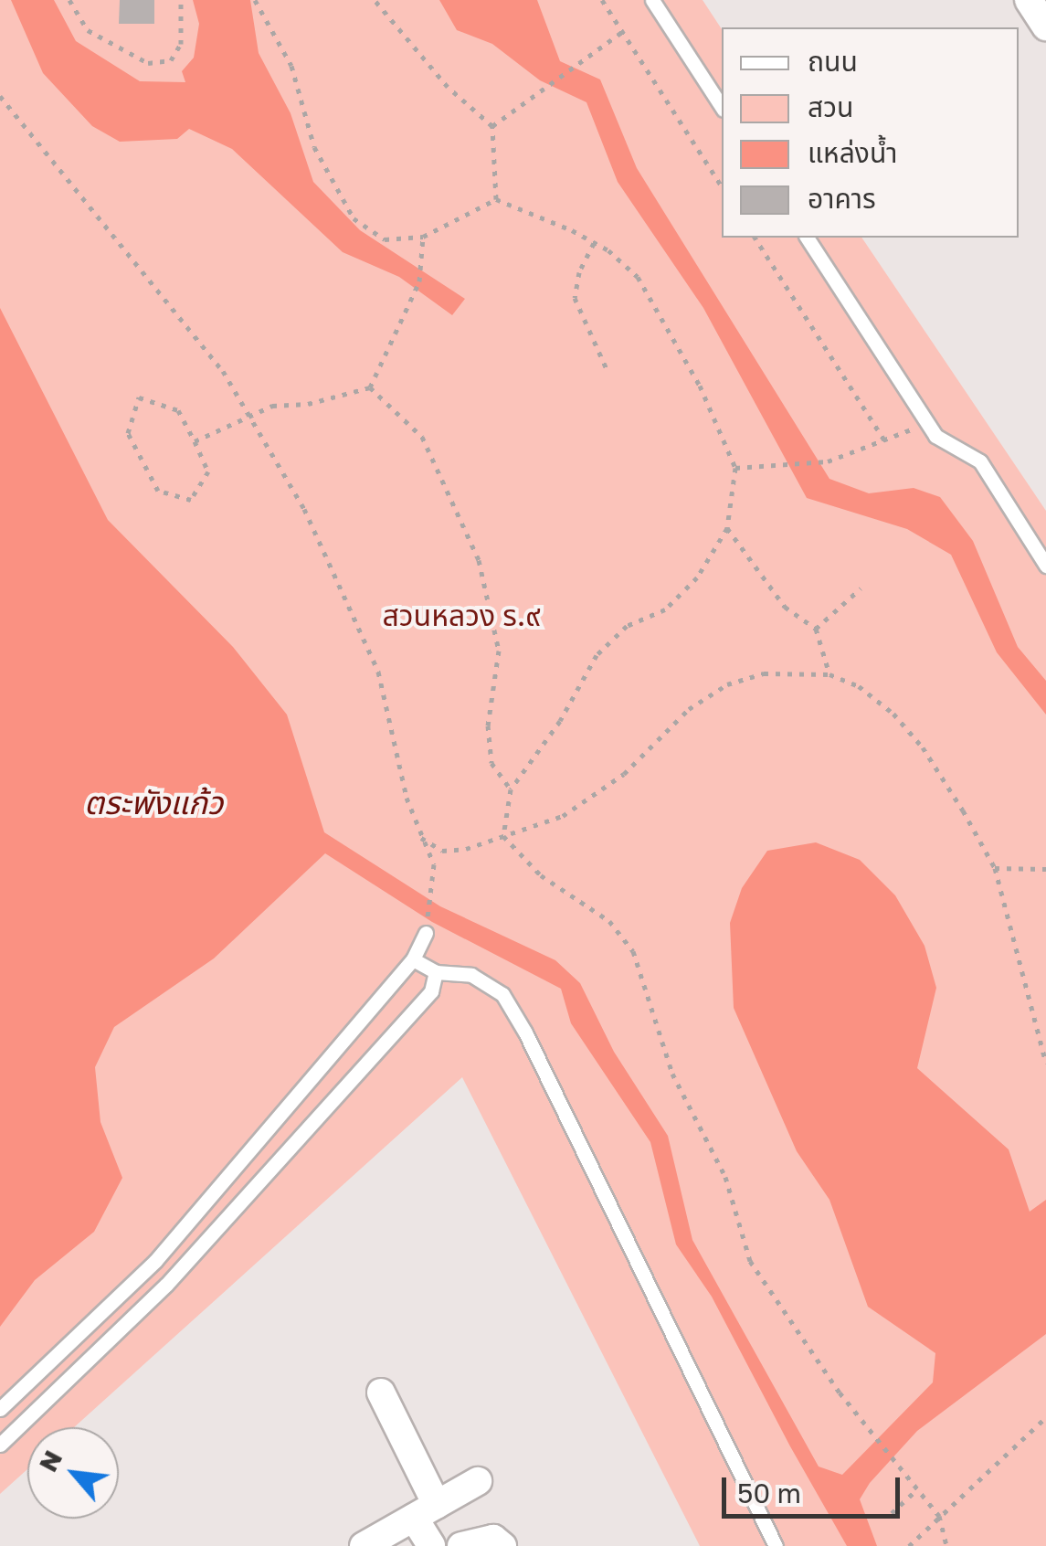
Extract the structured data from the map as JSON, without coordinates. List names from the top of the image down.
{
  "water": ["ตระพังแก้ว"],
  "parks": ["สวนหลวง ร.๙"],
  "legend": [
    "ถนน",
    "สวน",
    "แหล่งน้ำ",
    "อาคาร"
  ],
  "scale_bar": "50 m",
  "north": "top left"
}
